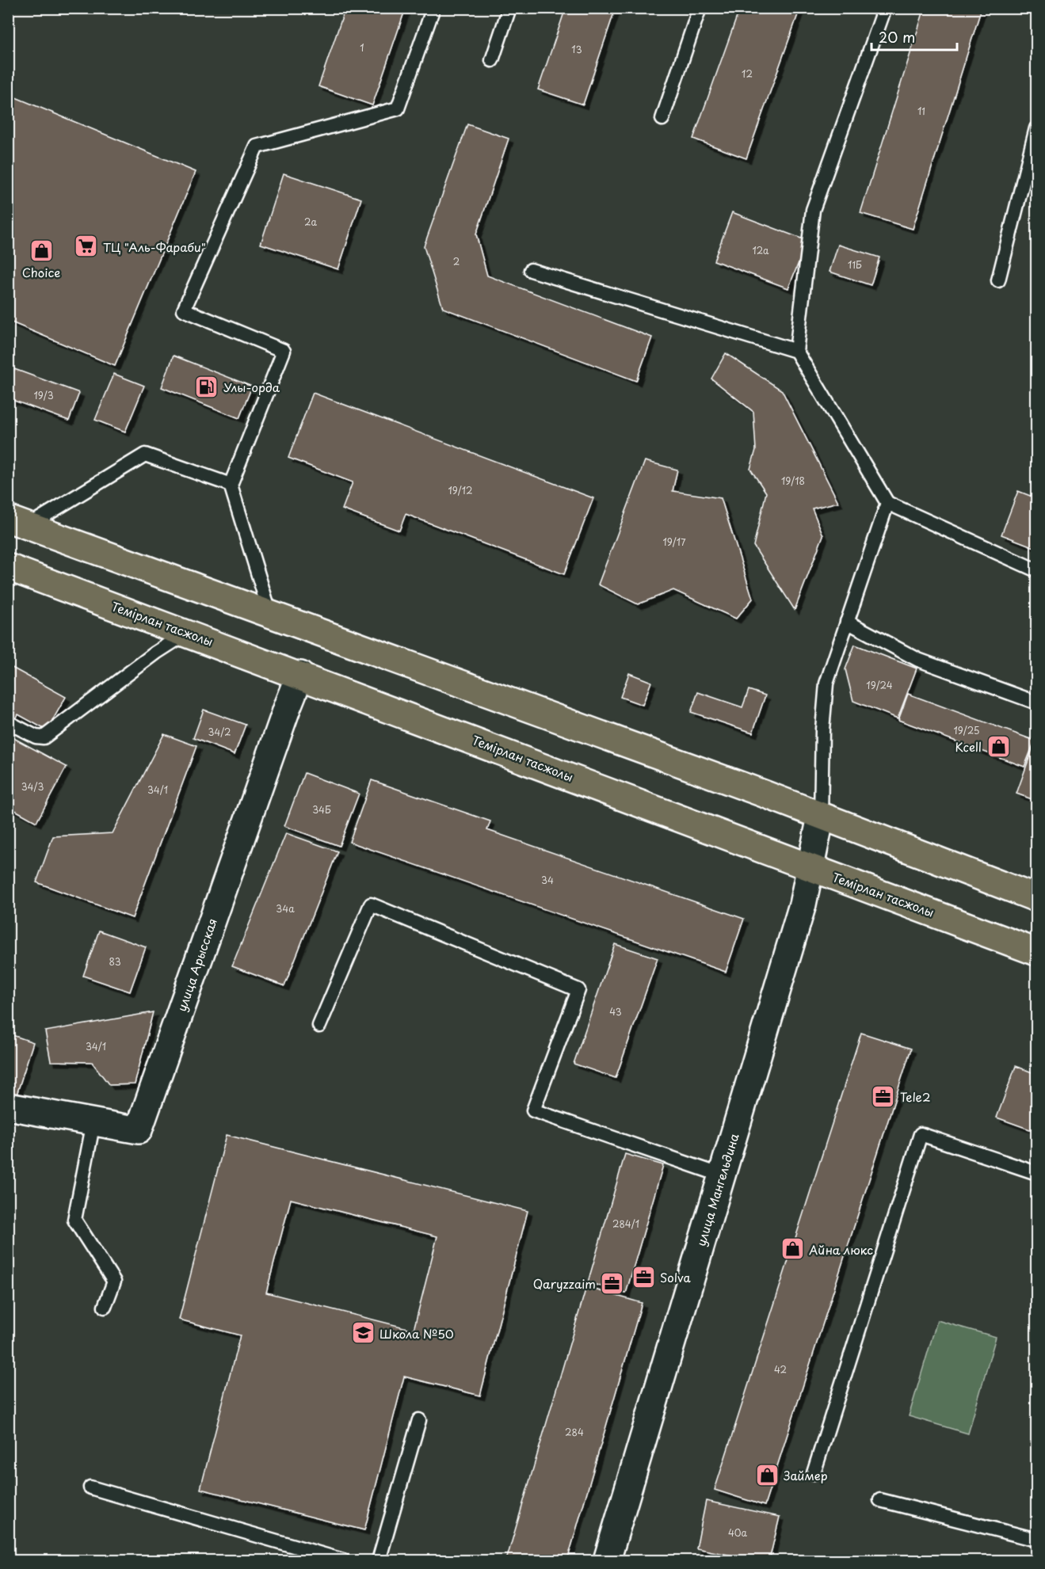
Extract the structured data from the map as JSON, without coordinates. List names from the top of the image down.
{
  "streets": {
    "main road": ["Темірлан тасжолы"],
    "street": ["улица Арысская", "улица Мангельдина"]
  },
  "crossings": [
    ["Темірлан тасжолы", "улица Арысская"],
    ["Темірлан тасжолы", "улица Мангельдина"]
  ],
  "places": {
    "supermarket": ["ТЦ \"Аль-Фараби\""],
    "shop": [
      "Choice",
      "Kcell",
      "Айна люкс",
      "Займер"
    ],
    "fuel station": ["Улы-орда"],
    "office": ["Tele2", "Solva", "Qaryzzaim"],
    "school or university": ["Школа №50"]
  },
  "house_numbers": [
    "1",
    "13",
    "12",
    "11",
    "2а",
    "12а",
    "2",
    "11Б",
    "19/3",
    "19/18",
    "19/12",
    "19/17",
    "19/24",
    "19/25",
    "34/2",
    "34/3",
    "34/1",
    "34Б",
    "34",
    "34а",
    "83",
    "43",
    "34/1",
    "284/1",
    "42",
    "284",
    "40а"
  ],
  "scale_bar": "20 m"
}
